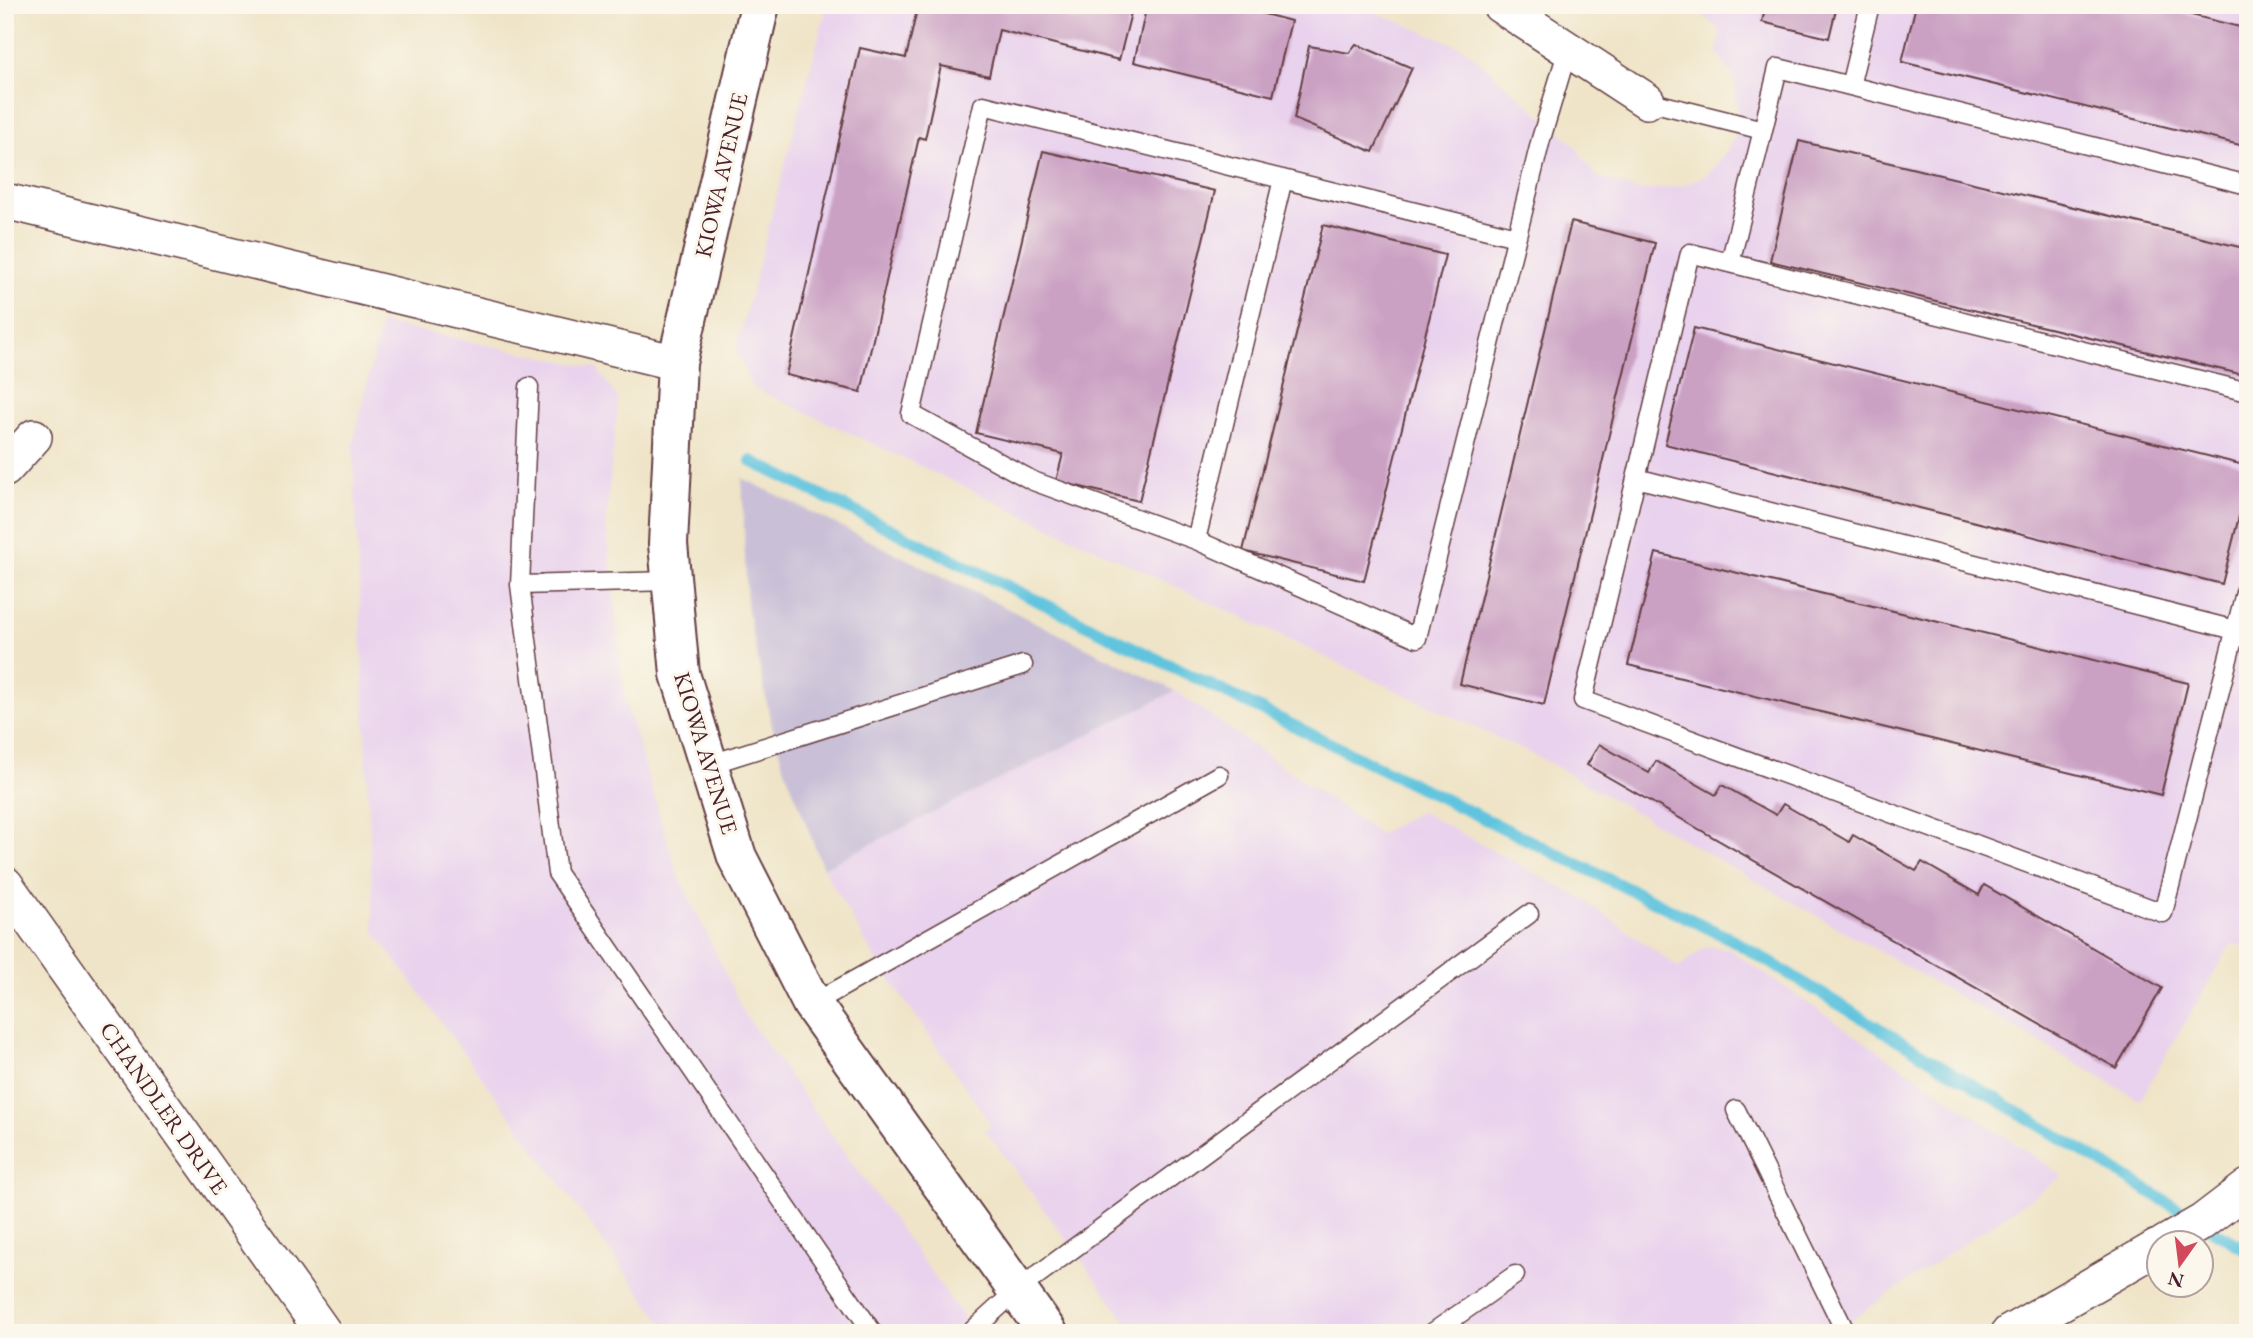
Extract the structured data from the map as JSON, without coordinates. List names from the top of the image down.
{
  "streets": {
    "street": ["KIOWA AVENUE", "CHANDLER DRIVE"]
  },
  "north": "bottom"
}
